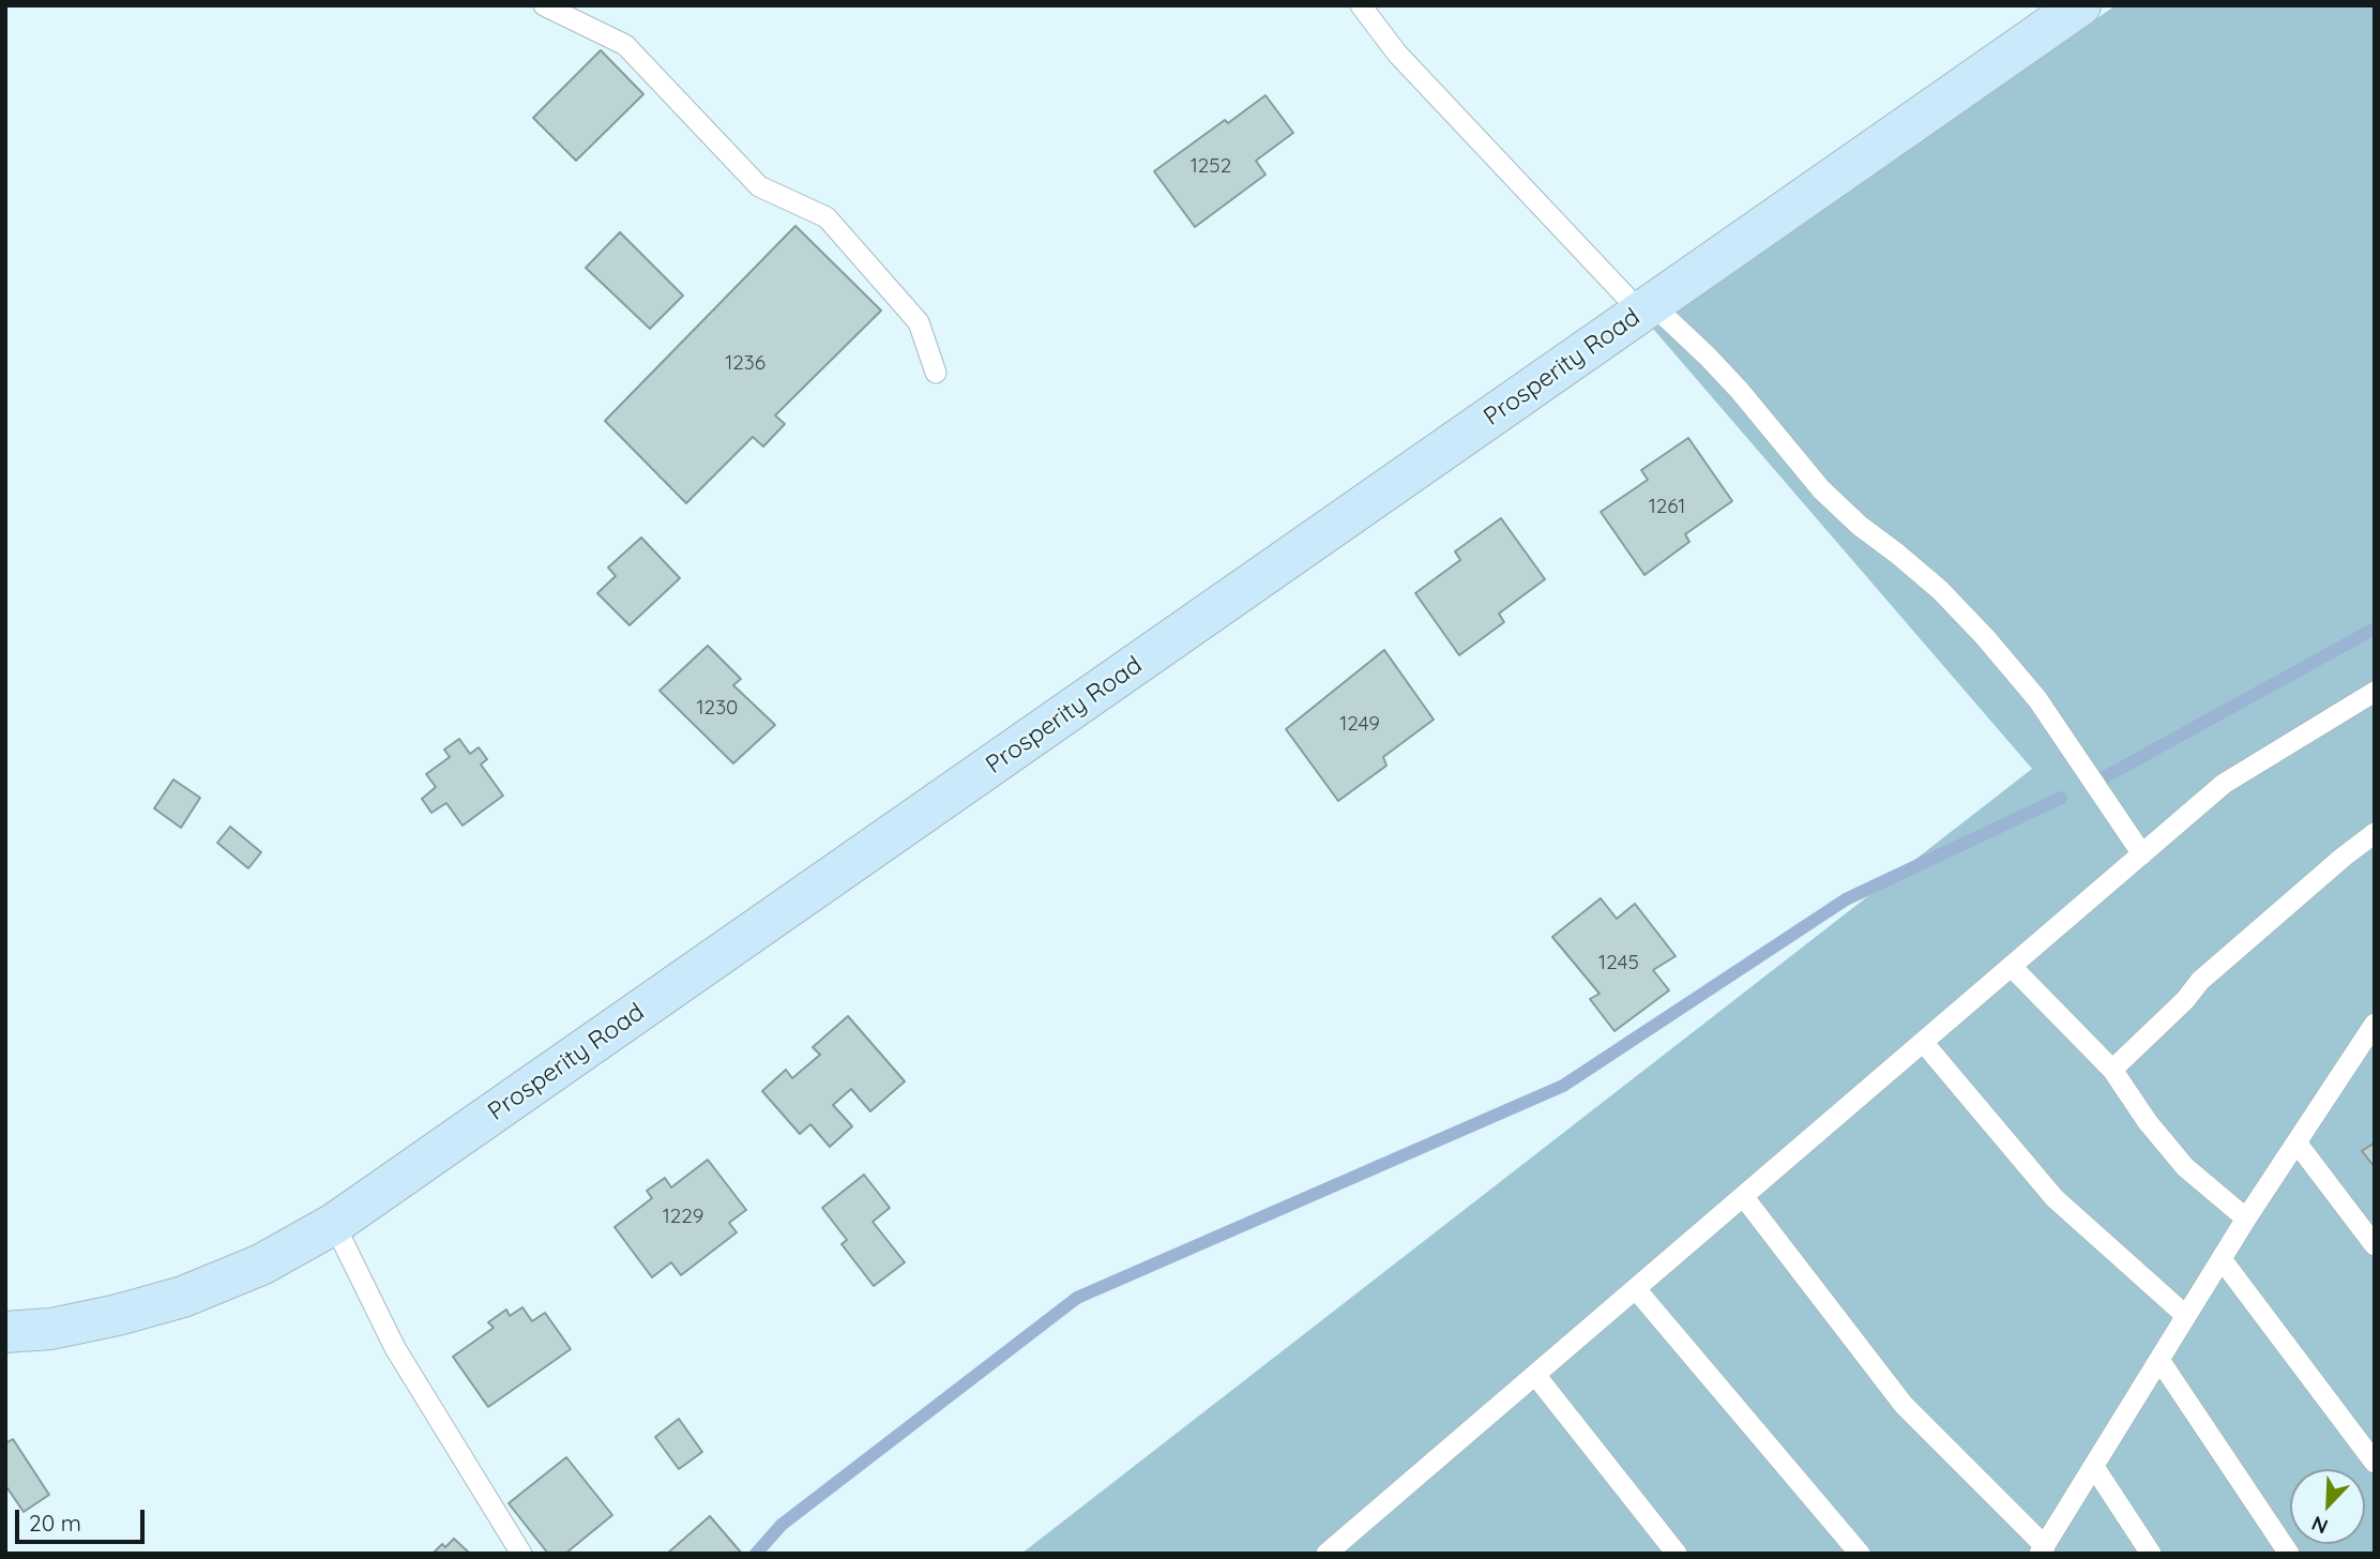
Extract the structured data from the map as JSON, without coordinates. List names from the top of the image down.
{
  "streets": {
    "street": ["Prosperity Road"]
  },
  "house_numbers": [
    "1252",
    "1236",
    "1261",
    "1230",
    "1249",
    "1245",
    "1229"
  ],
  "scale_bar": "20 m",
  "north": "bottom left"
}
